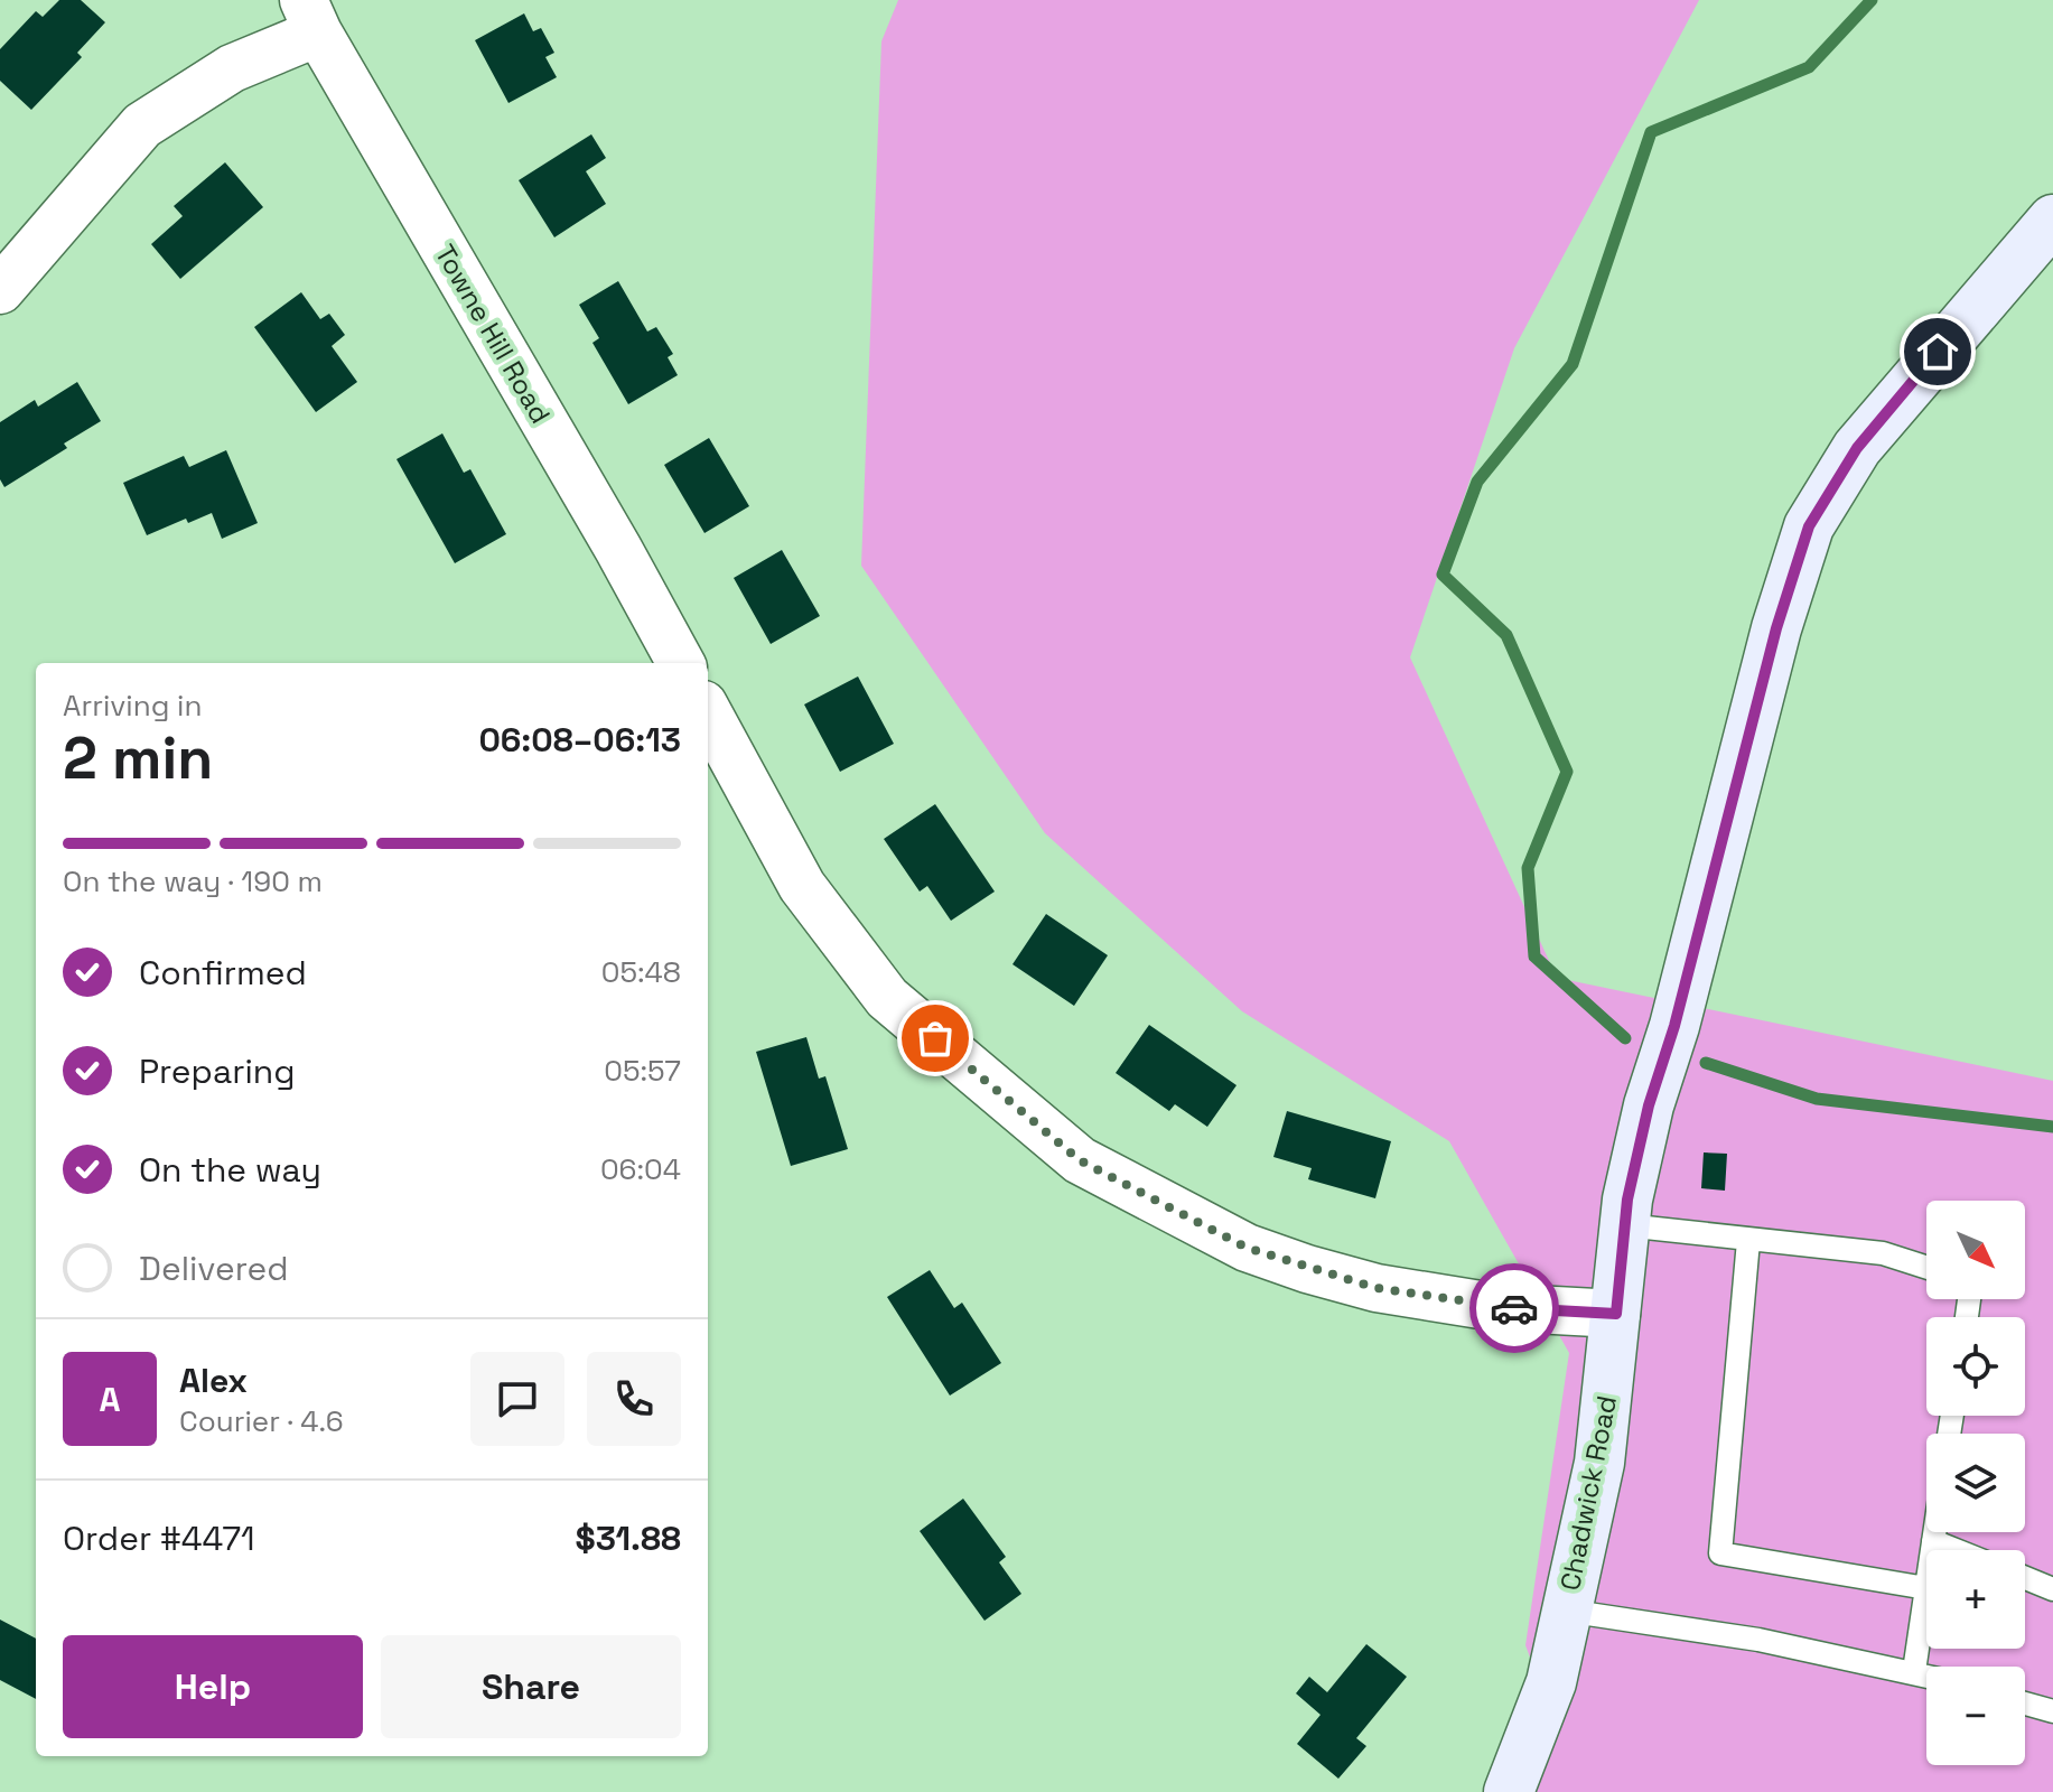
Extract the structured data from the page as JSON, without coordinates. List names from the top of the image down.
{
  "streets": {
    "street": ["Towne Hill Road", "Chadwick Road"]
  },
  "north": "bottom right",
  "page": {
    "heading": ["2 min", "Arriving in", "06:08–06:13"],
    "panel": [
      "Alex",
      "Courier · 4.6",
      "Order #4471",
      "$31.88"
    ],
    "bar": "On the way · 190 m",
    "list": [
      ["Confirmed", "05:48"],
      ["Preparing", "05:57"],
      ["On the way", "06:04"],
      "Delivered"
    ],
    "map_buttons": ["+", "−"],
    "round": "A",
    "buttons": ["Help", "Share"]
  }
}
